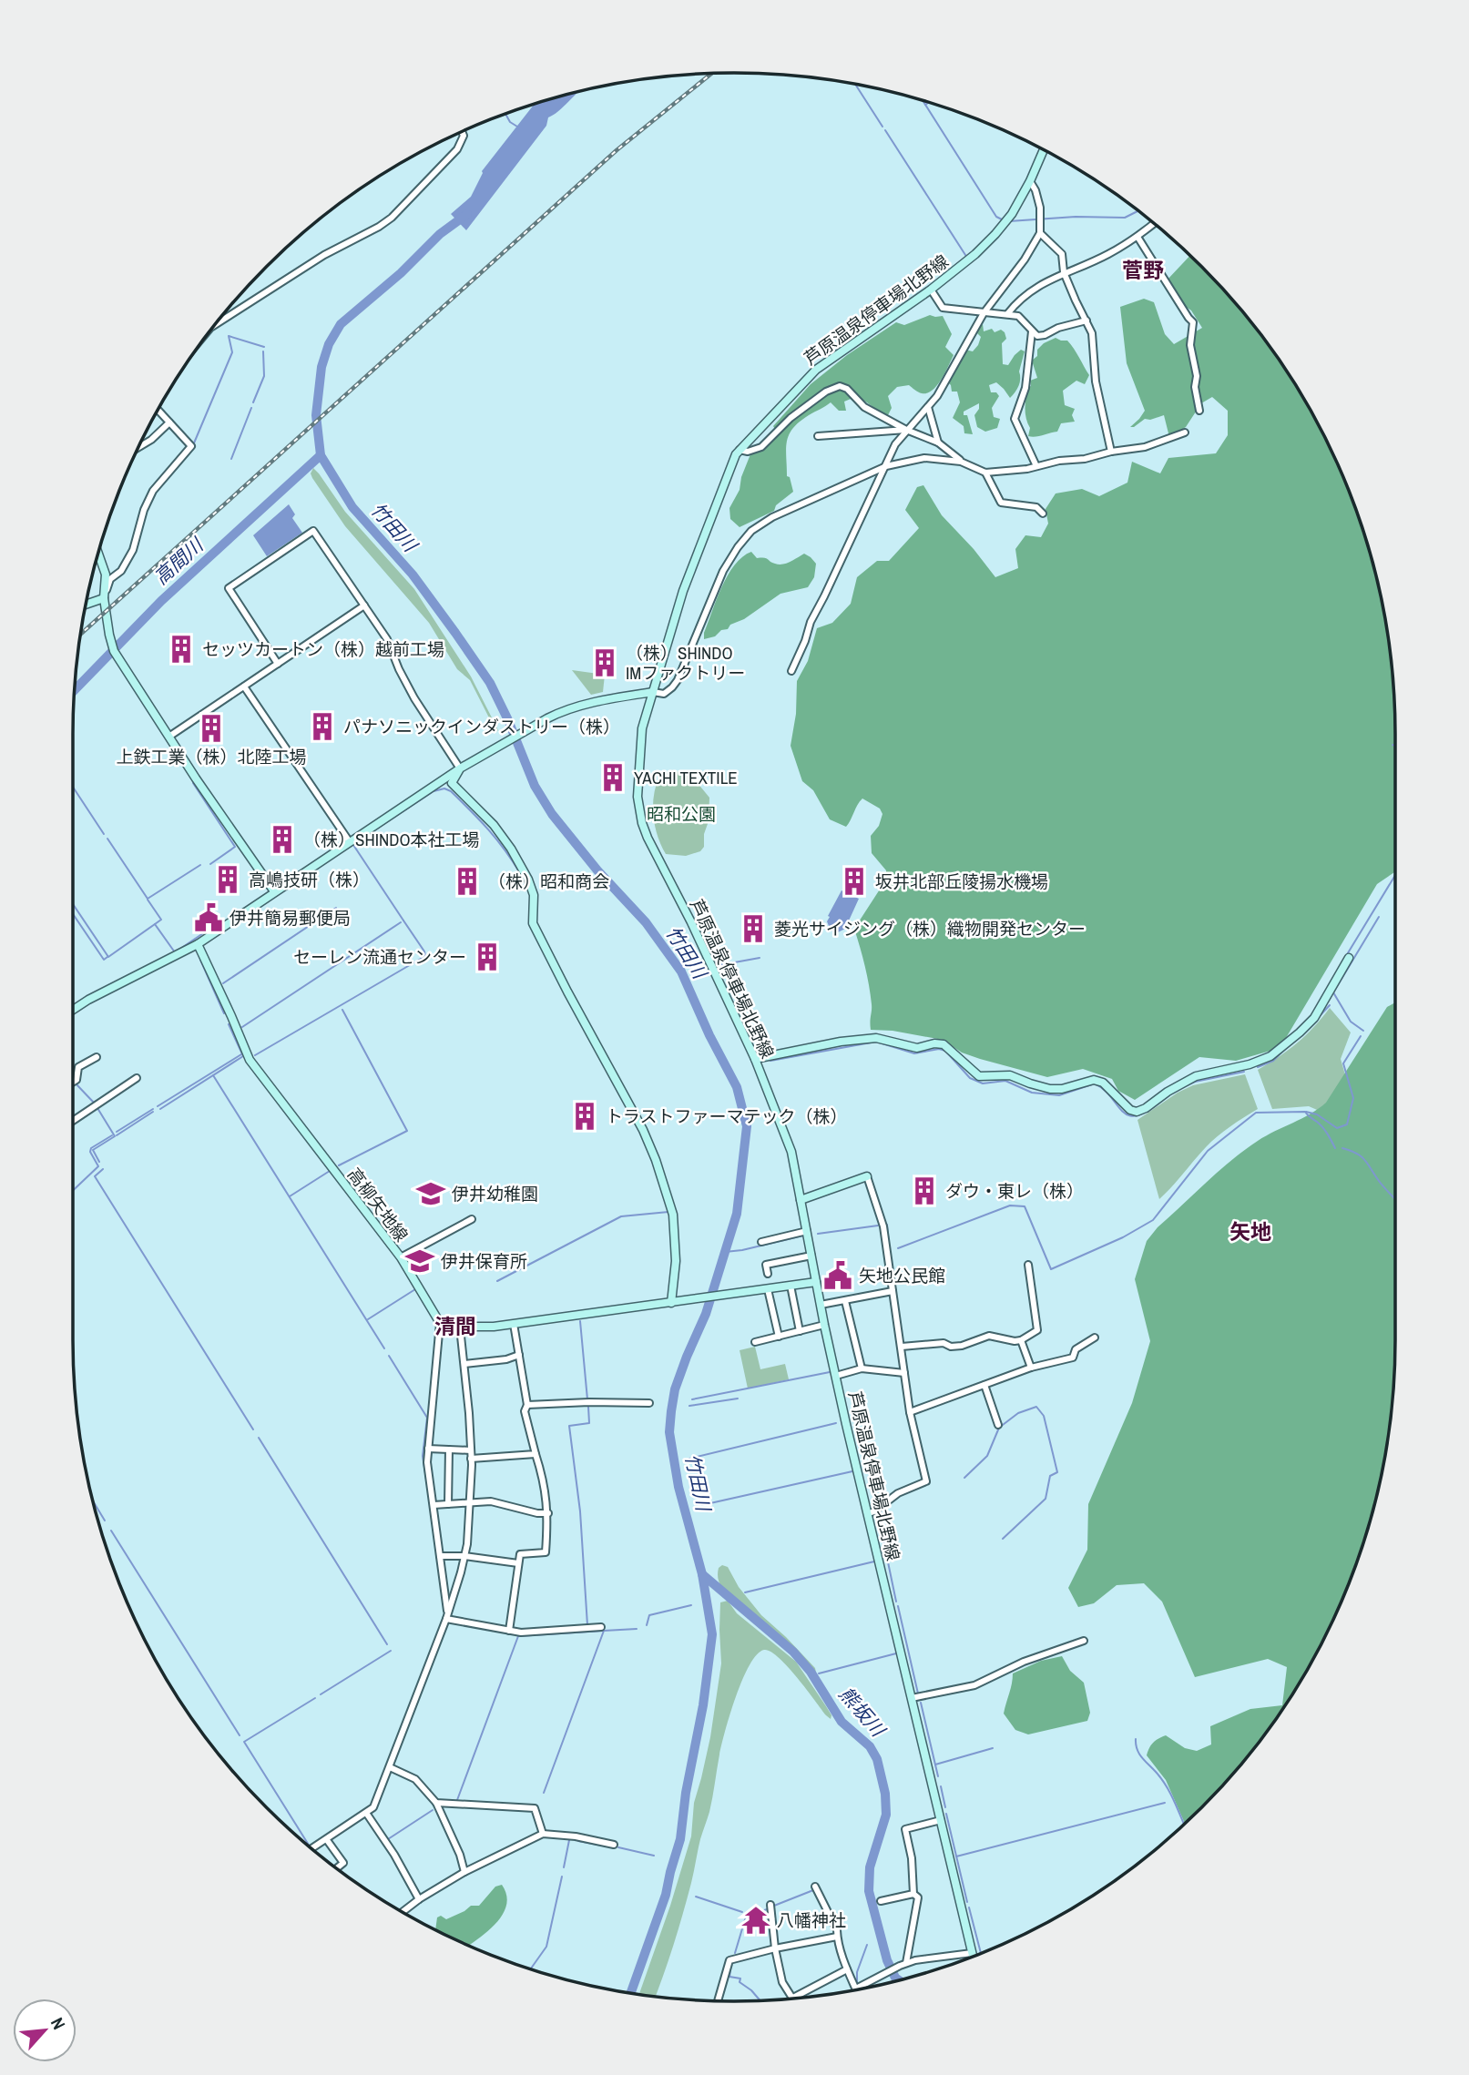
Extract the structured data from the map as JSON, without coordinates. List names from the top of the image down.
{
  "streets": {
    "main road": ["芦原温泉停車場北野線", "高柳矢地線"]
  },
  "districts": ["菅野", "矢地", "清間"],
  "water": ["竹田川", "高間川", "熊坂川"],
  "parks": ["昭和公園"],
  "places": {
    "building": [
      "セッツカートン（株）越前工場",
      "（株）SHINDO IMファクトリー",
      "パナソニックインダストリー（株）",
      "上鉄工業（株）北陸工場",
      "YACHI TEXTILE",
      "（株）SHINDO本社工場",
      "高嶋技研（株）",
      "（株）昭和商会",
      "坂井北部丘陵揚水機場",
      "菱光サイジング（株）織物開発センター",
      "セーレン流通センター",
      "トラストファーマテック（株）",
      "ダウ・東レ（株）"
    ],
    "public building": ["伊井簡易郵便局", "矢地公民館"],
    "school or university": ["伊井幼稚園", "伊井保育所"],
    "temple": ["八幡神社"]
  },
  "north": "top right"
}
